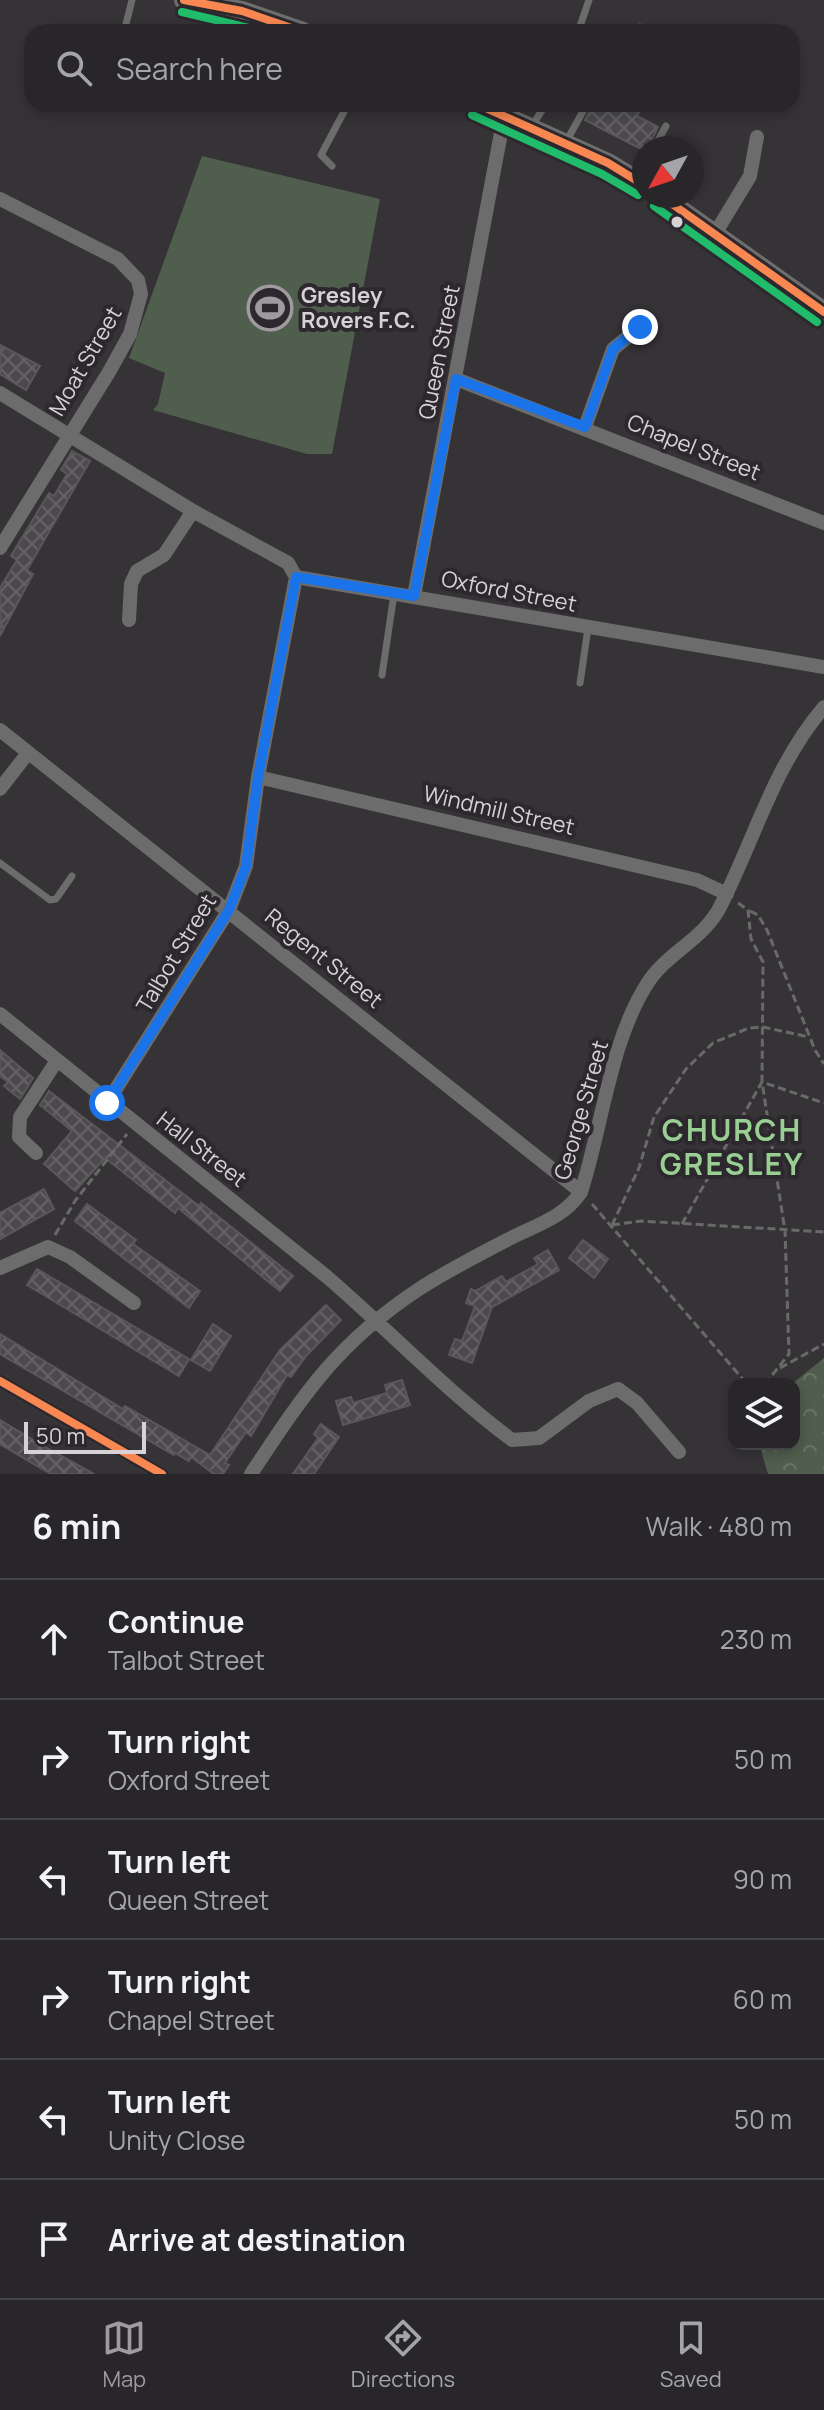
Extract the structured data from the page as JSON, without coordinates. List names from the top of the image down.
{
  "streets": {
    "street": [
      "Queen Street",
      "Moat Street",
      "Chapel Street",
      "Oxford Street",
      "Windmill Street",
      "Talbot Street",
      "Regent Street",
      "George Street",
      "Hall Street"
    ]
  },
  "crossings": [
    ["Queen Street", "Chapel Street"],
    ["Queen Street", "Oxford Street"],
    ["Oxford Street", "Talbot Street"],
    ["Windmill Street", "Talbot Street"],
    ["Windmill Street", "George Street"],
    ["Talbot Street", "Regent Street"],
    ["Talbot Street", "Hall Street"],
    ["Regent Street", "George Street"],
    ["George Street", "Hall Street"]
  ],
  "districts": ["CHURCH GRESLEY"],
  "places": {
    "sports": ["Gresley Rovers F.C."]
  },
  "scale_bar": "50 m",
  "north": "bottom left",
  "page": {
    "search": "Search here",
    "scale": "50 m",
    "heading": ["6 min", "Walk · 480 m"],
    "list": [
      ["Continue", "Talbot Street", "230 m"],
      ["Turn right", "Oxford Street", "50 m"],
      ["Turn left", "Queen Street", "90 m"],
      ["Turn right", "Chapel Street", "60 m"],
      ["Turn left", "Unity Close", "50 m"],
      "Arrive at destination"
    ],
    "nav": ["Map", "Directions", "Saved"]
  }
}
